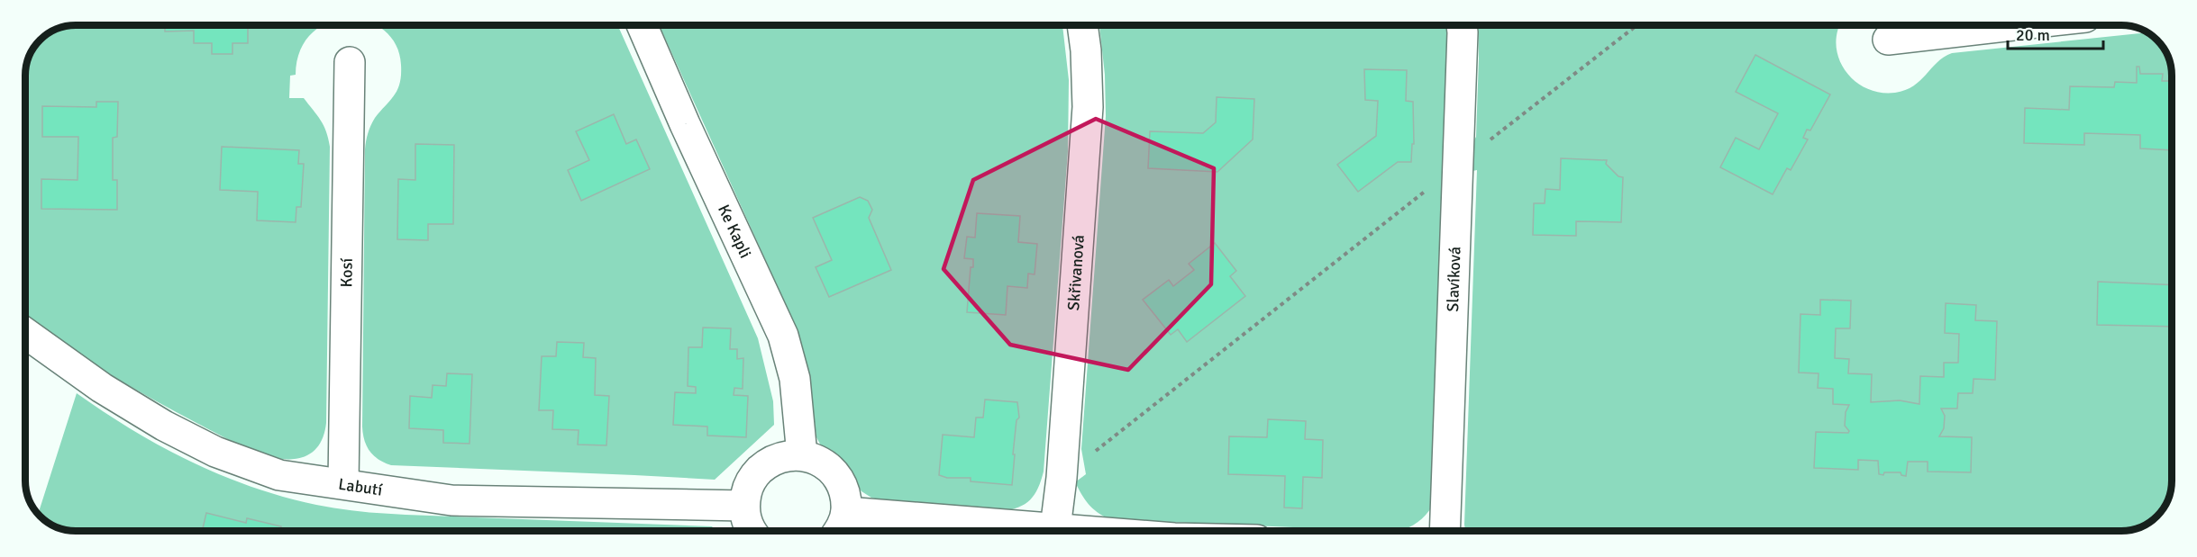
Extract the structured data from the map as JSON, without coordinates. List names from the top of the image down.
{
  "streets": {
    "street": [
      "Ke Kapli",
      "Kosí",
      "Skřivanová",
      "Slavíková",
      "Labutí"
    ]
  },
  "crossings": [
    ["Kosí", "Labutí"]
  ],
  "scale_bar": "20 m"
}
